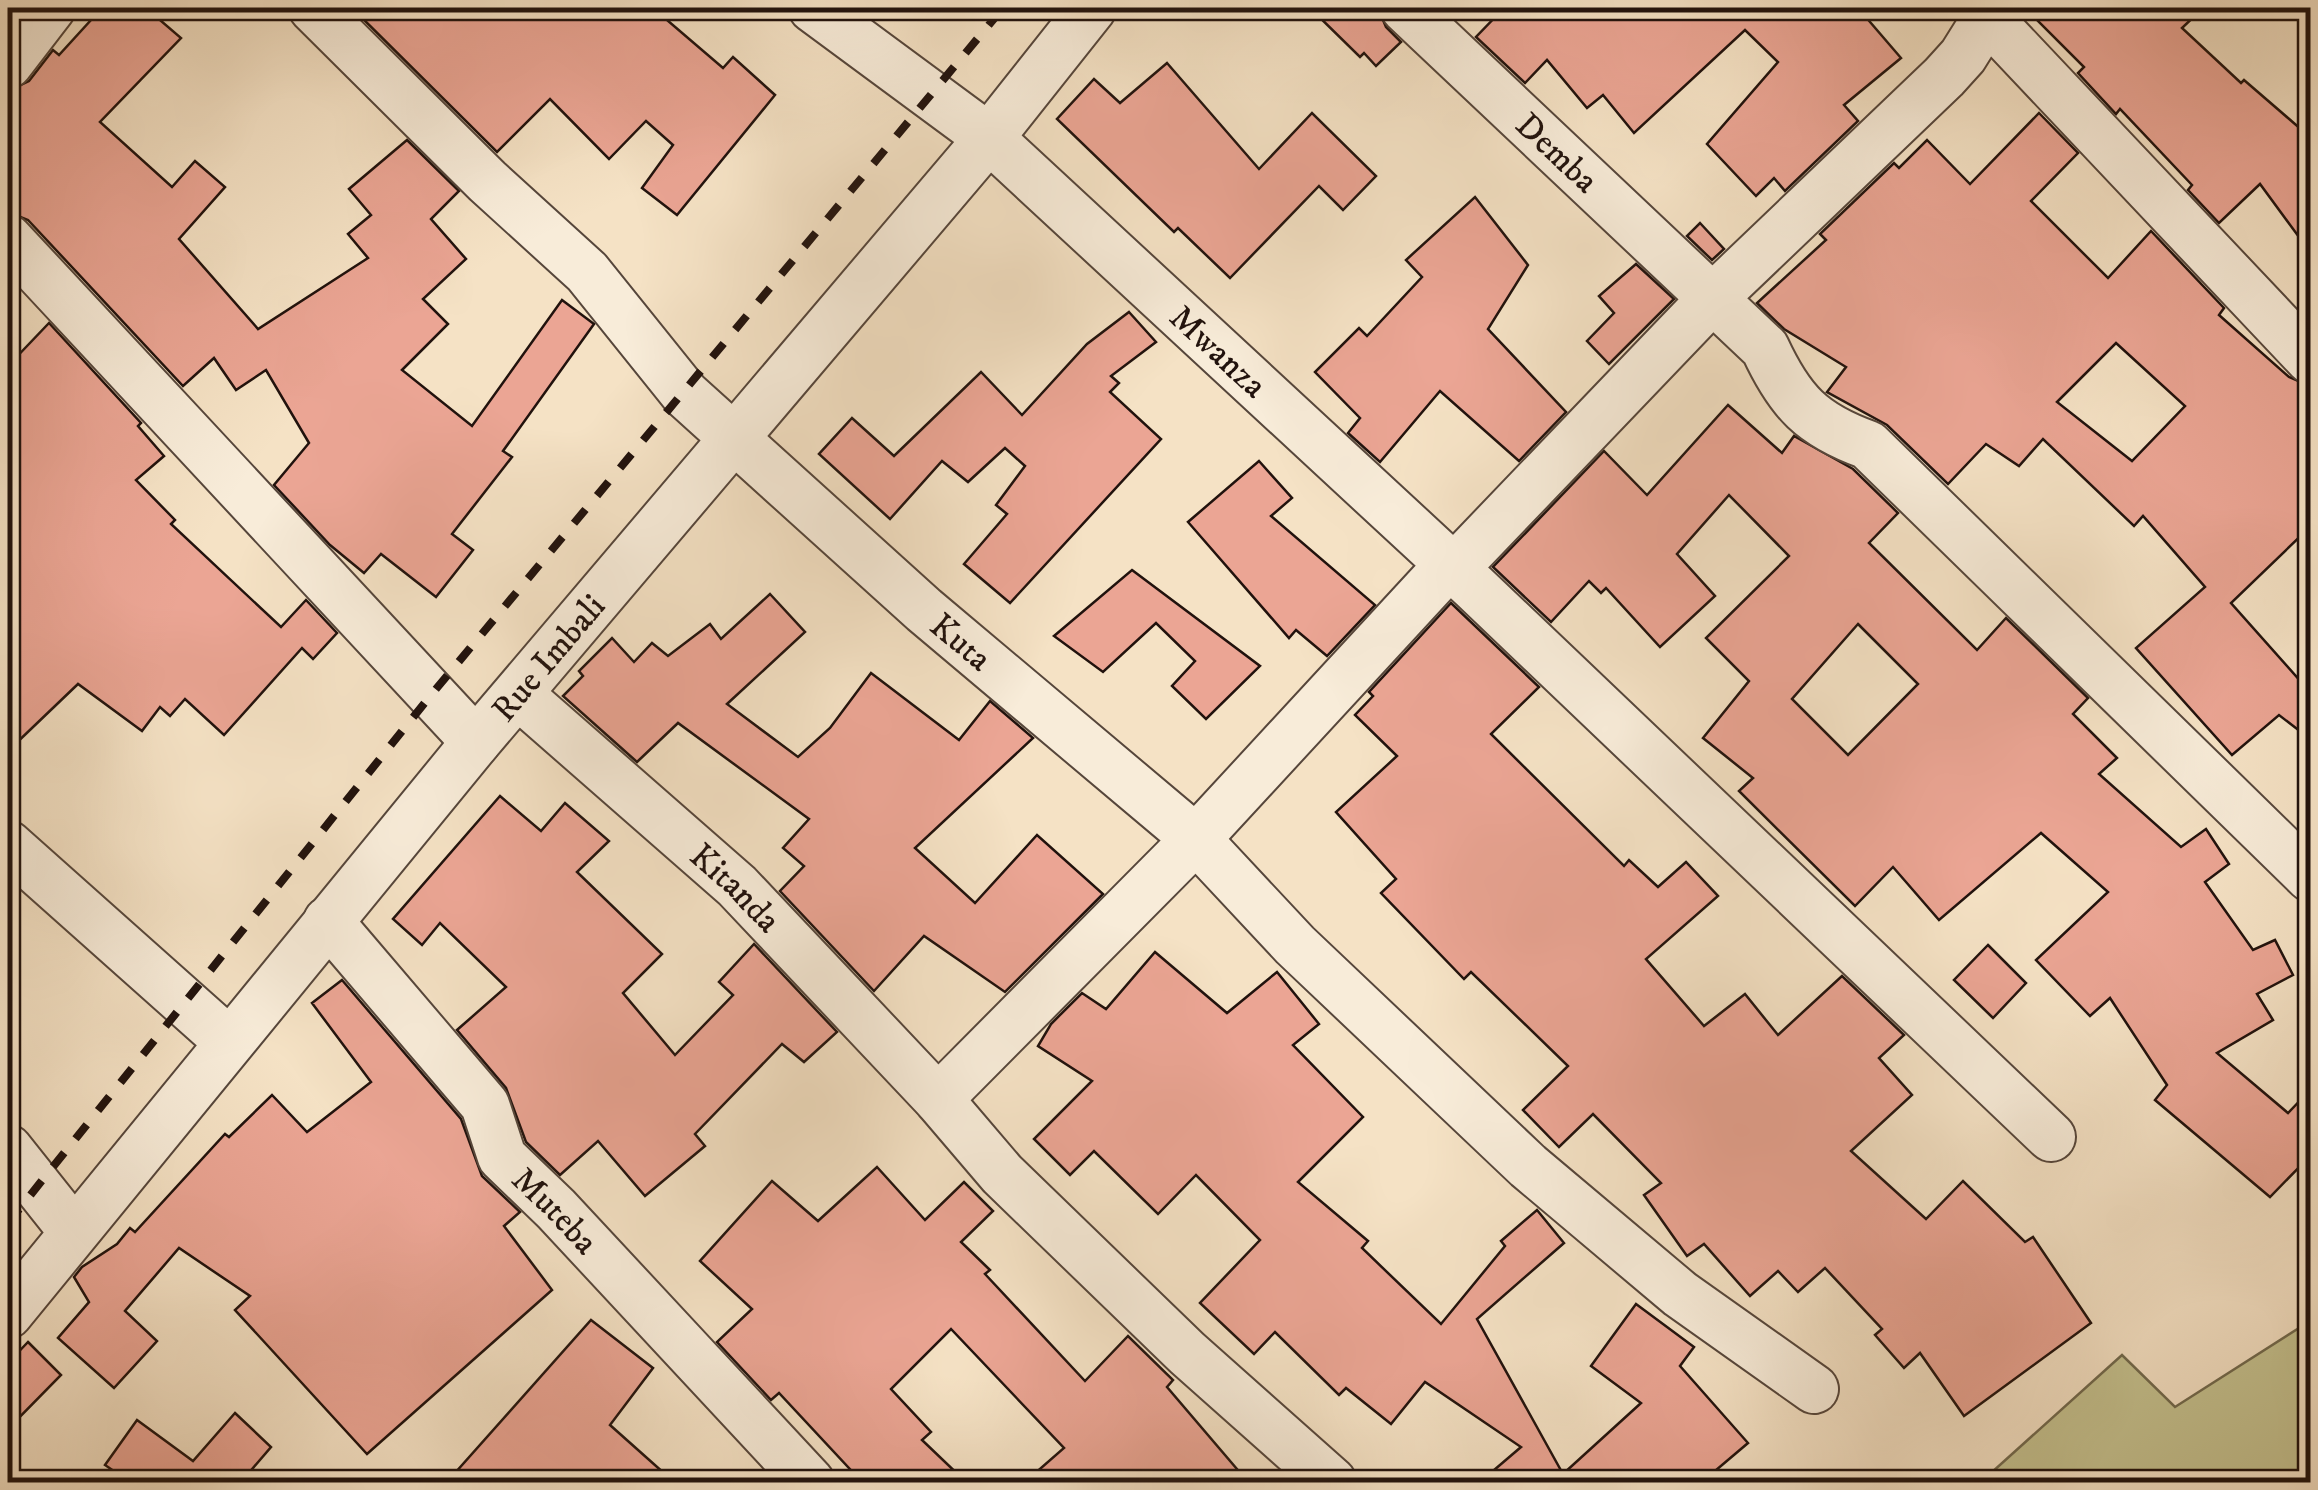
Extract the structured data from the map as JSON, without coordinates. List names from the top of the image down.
{
  "streets": {
    "street": [
      "Demba",
      "Mwanza",
      "Kuta",
      "Rue Imbali",
      "Kitanda",
      "Muteba"
    ]
  },
  "crossings": [
    ["Mwanza", "Rue Imbali"],
    ["Kuta", "Rue Imbali"],
    ["Rue Imbali", "Kitanda"],
    ["Rue Imbali", "Muteba"]
  ]
}
